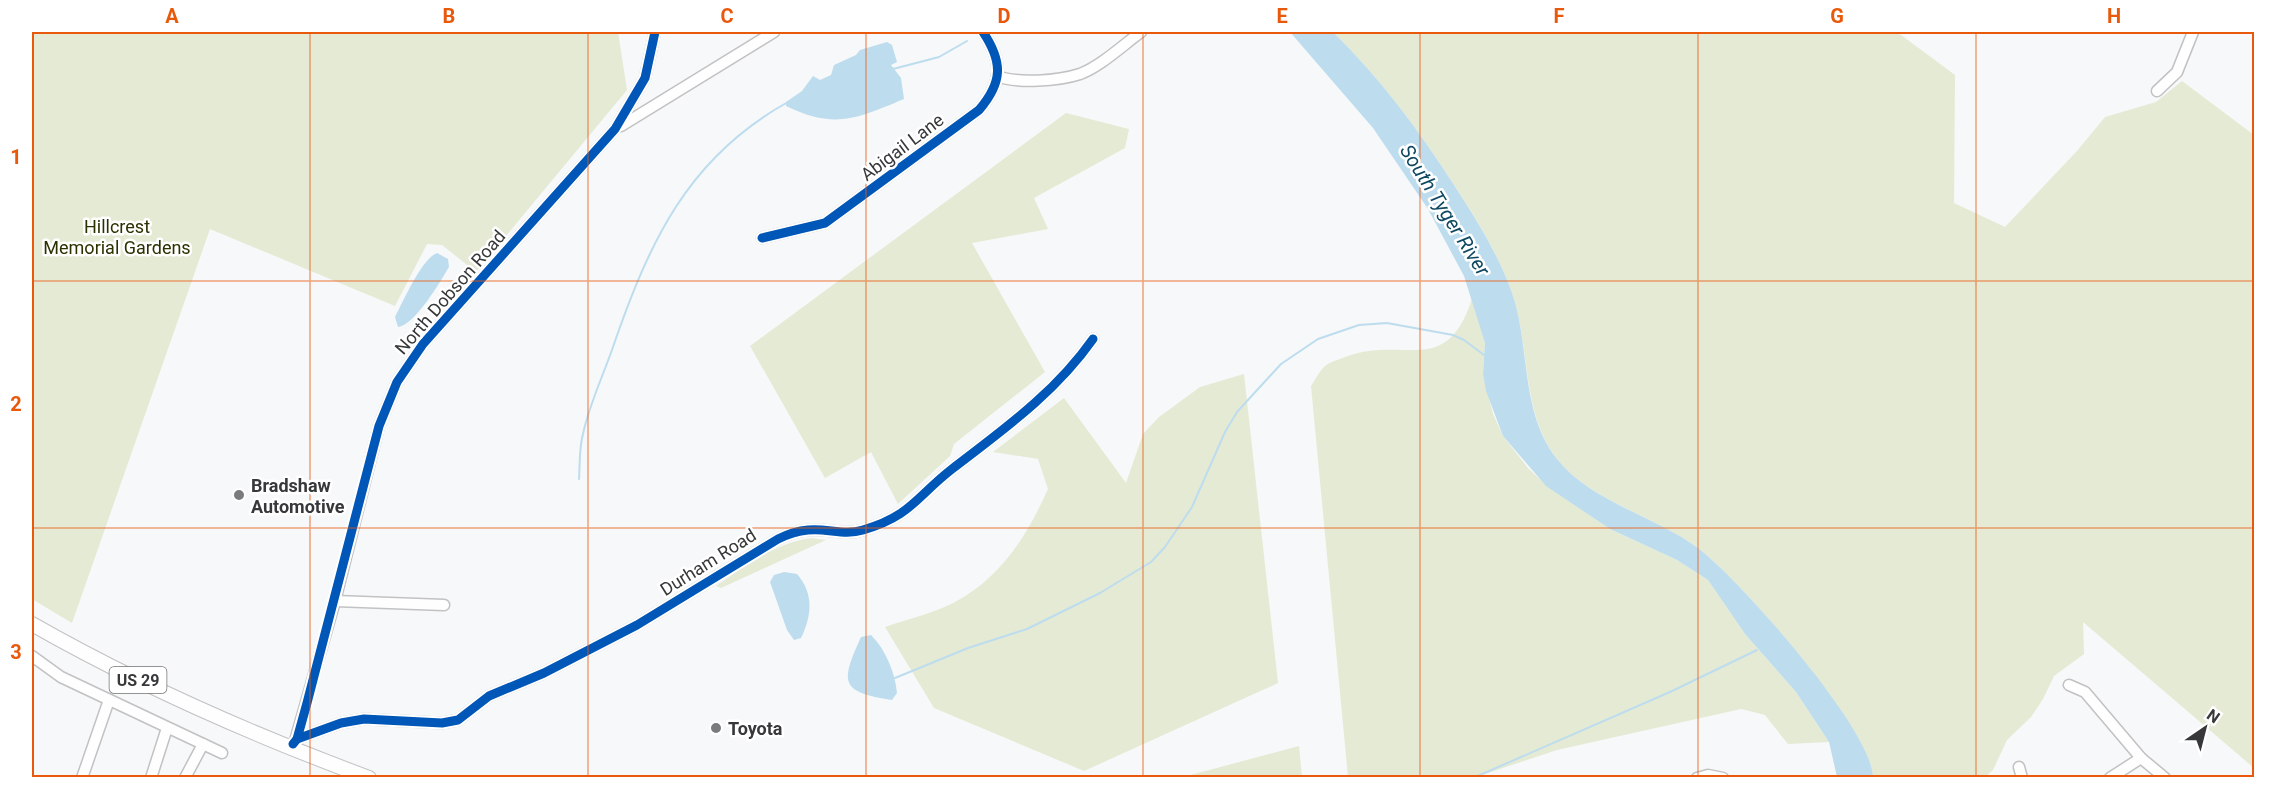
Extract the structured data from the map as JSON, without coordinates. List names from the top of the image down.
{
  "streets": {
    "main road": ["US 29"],
    "street": ["Abigail Lane", "North Dobson Road", "Durham Road"]
  },
  "crossings": [
    ["North Dobson Road", "Durham Road"],
    ["North Dobson Road", "US 29"],
    ["Durham Road", "US 29"]
  ],
  "water": ["South Tyger River"],
  "parks": ["Hillcrest Memorial Gardens"],
  "places": ["Bradshaw Automotive", "Toyota"],
  "north": "top right",
  "grid": {
    "columns": [
      "A",
      "B",
      "C",
      "D",
      "E",
      "F",
      "G",
      "H"
    ],
    "rows": ["1", "2", "3"]
  }
}
